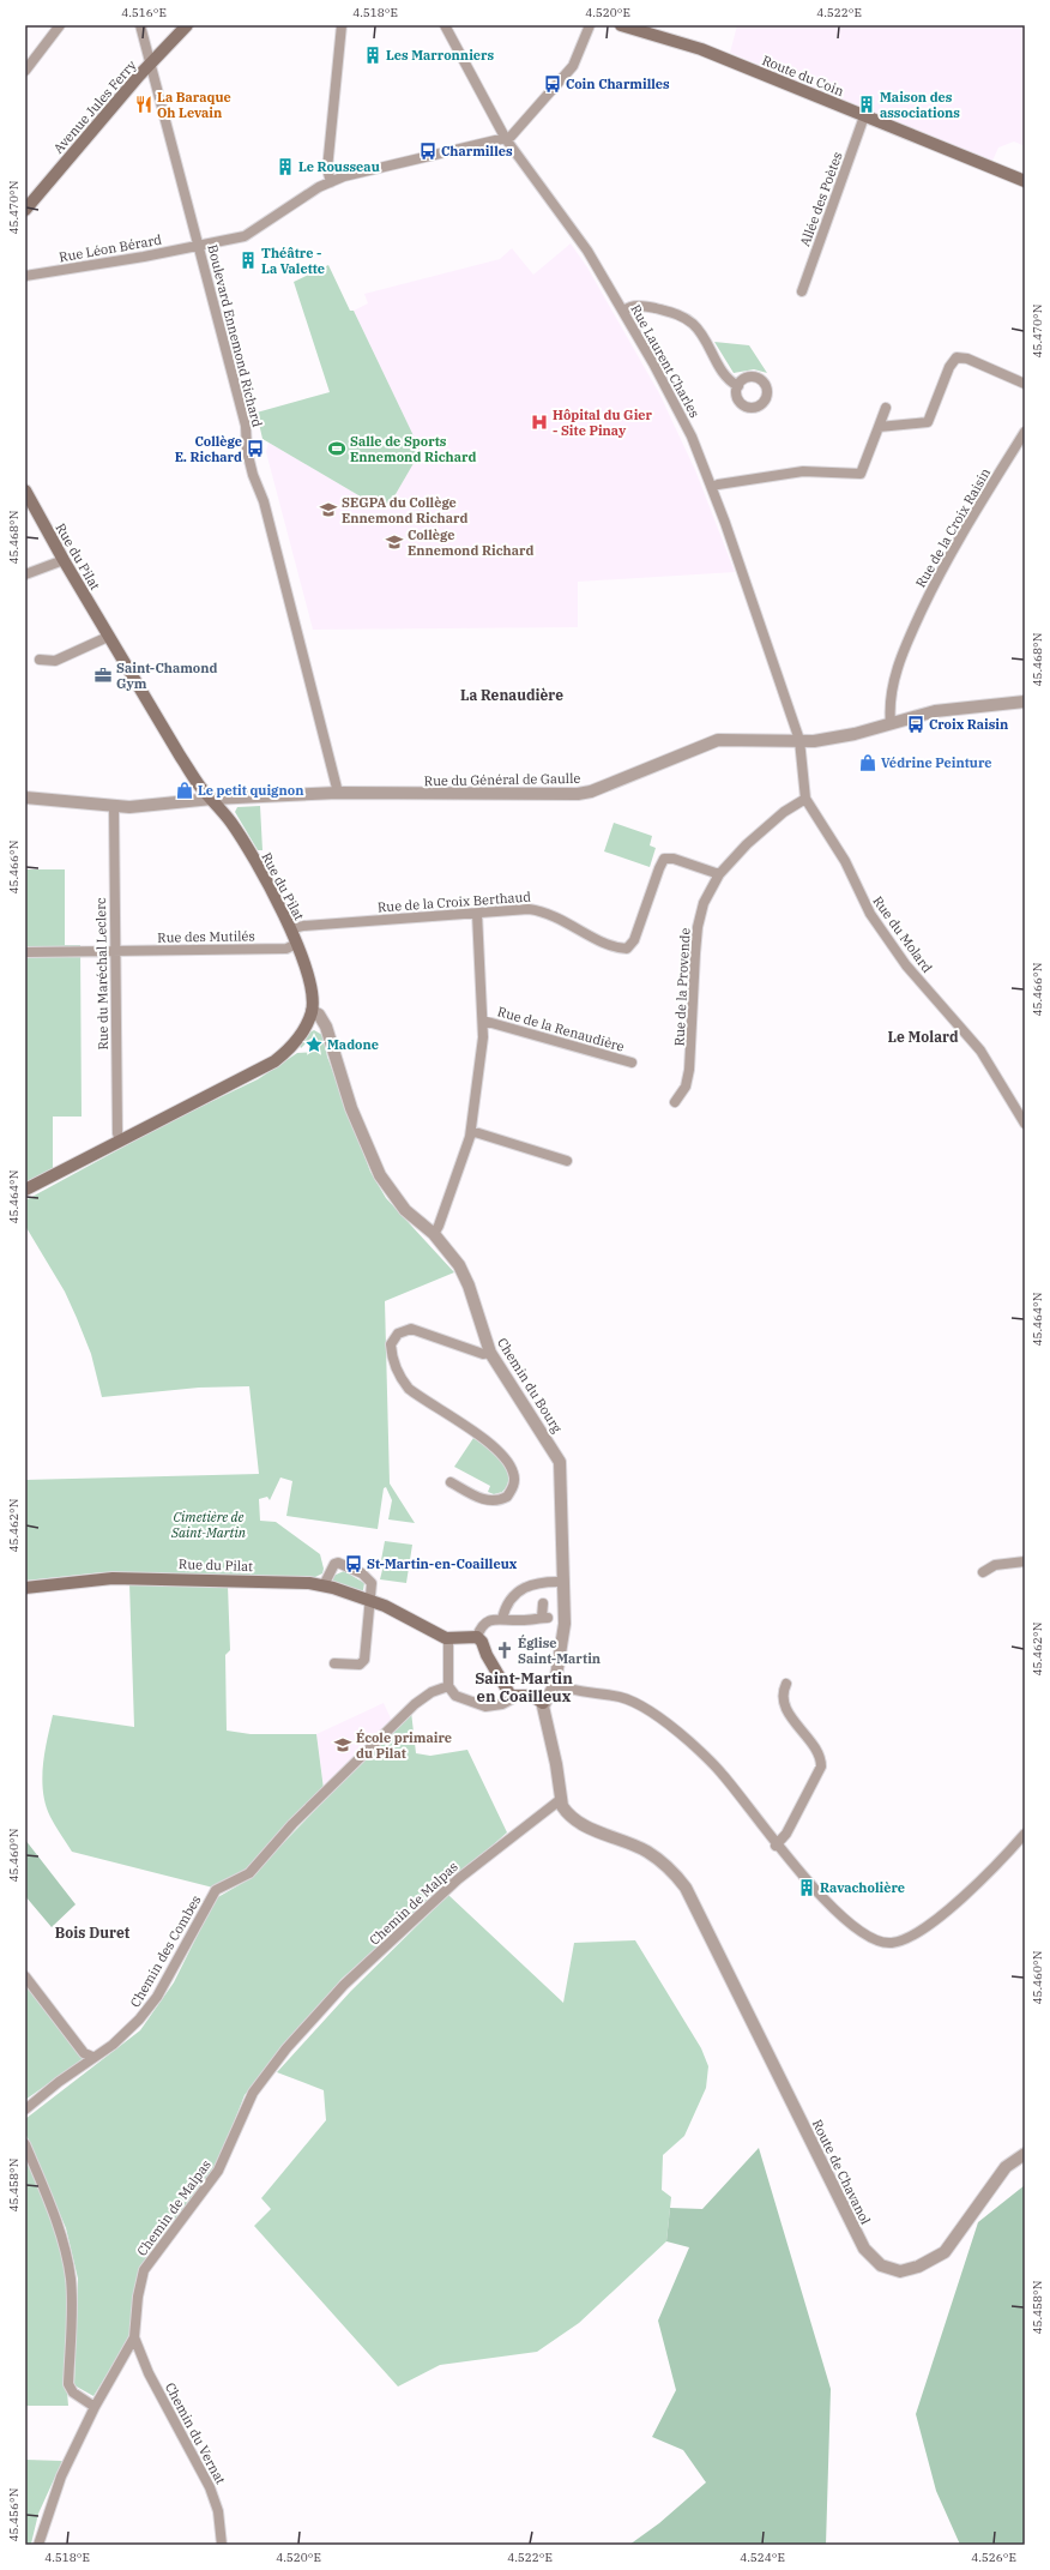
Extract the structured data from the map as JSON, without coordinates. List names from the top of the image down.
{
  "streets": {
    "main road": ["Route du Coin", "Avenue Jules Ferry", "Rue du Pilat"],
    "street": [
      "Allée des Poètes",
      "Rue Léon Bérard",
      "Boulevard Ennemond Richard",
      "Rue Laurent Charles",
      "Rue de la Croix Raisin",
      "Rue du Général de Gaulle",
      "Rue de la Croix Berthaud",
      "Rue du Molard",
      "Rue des Mutilés",
      "Rue du Maréchal Leclerc",
      "Rue de la Provende",
      "Rue de la Renaudière",
      "Chemin du Bourg",
      "Chemin de Malpas",
      "Chemin des Combes",
      "Route de Chavanol",
      "Chemin du Vernat"
    ]
  },
  "crossings": [
    ["Route du Coin", "Allée des Poètes"],
    ["Avenue Jules Ferry", "Boulevard Ennemond Richard"],
    ["Rue Léon Bérard", "Boulevard Ennemond Richard"],
    ["Rue Léon Bérard", "Rue Laurent Charles"],
    ["Boulevard Ennemond Richard", "Rue du Général de Gaulle"],
    ["Rue Laurent Charles", "Rue du Général de Gaulle"],
    ["Rue Laurent Charles", "Rue du Molard"],
    ["Rue de la Croix Raisin", "Rue du Général de Gaulle"],
    ["Rue du Pilat", "Rue du Général de Gaulle"],
    ["Rue du Pilat", "Rue de la Croix Berthaud"],
    ["Rue du Pilat", "Rue des Mutilés"],
    ["Rue du Pilat", "Chemin du Bourg"],
    ["Rue du Général de Gaulle", "Rue du Molard"],
    ["Rue du Général de Gaulle", "Rue du Maréchal Leclerc"],
    ["Rue de la Croix Berthaud", "Rue de la Provende"],
    ["Rue de la Croix Berthaud", "Rue de la Renaudière"],
    ["Rue du Molard", "Rue de la Provende"],
    ["Rue des Mutilés", "Rue du Maréchal Leclerc"],
    ["Rue de la Renaudière", "Chemin du Bourg"],
    ["Chemin de Malpas", "Route de Chavanol"],
    ["Chemin de Malpas", "Chemin du Vernat"]
  ],
  "districts": [
    "La Renaudière",
    "Le Molard",
    "Saint-Martin en Coailleux",
    "Bois Duret"
  ],
  "parks": ["Cimetière de Saint-Martin"],
  "places": {
    "building": [
      "Les Marronniers",
      "Maison des associations",
      "Le Rousseau",
      "Théâtre - La Valette",
      "Ravacholière"
    ],
    "bus stop": [
      "Coin Charmilles",
      "Charmilles",
      "Collège E. Richard",
      "Croix Raisin",
      "St-Martin-en-Coailleux"
    ],
    "restaurant": ["La Baraque Oh Levain"],
    "hospital": ["Hôpital du Gier - Site Pinay"],
    "sports": ["Salle de Sports Ennemond Richard"],
    "school or university": ["SEGPA du Collège Ennemond Richard", "Collège Ennemond Richard", "École primaire du Pilat"],
    "office": ["Saint-Chamond Gym"],
    "shop": ["Védrine Peinture", "Le petit quignon"],
    "place": ["Madone"],
    "church": ["Église Saint-Martin"]
  },
  "coordinates": [
    "4.516°E",
    "4.518°E",
    "4.520°E",
    "4.522°E",
    "45.470°N",
    "45.468°N",
    "45.466°N",
    "45.464°N",
    "45.462°N",
    "45.460°N",
    "45.458°N",
    "45.456°N",
    "4.524°E",
    "4.526°E"
  ]
}
